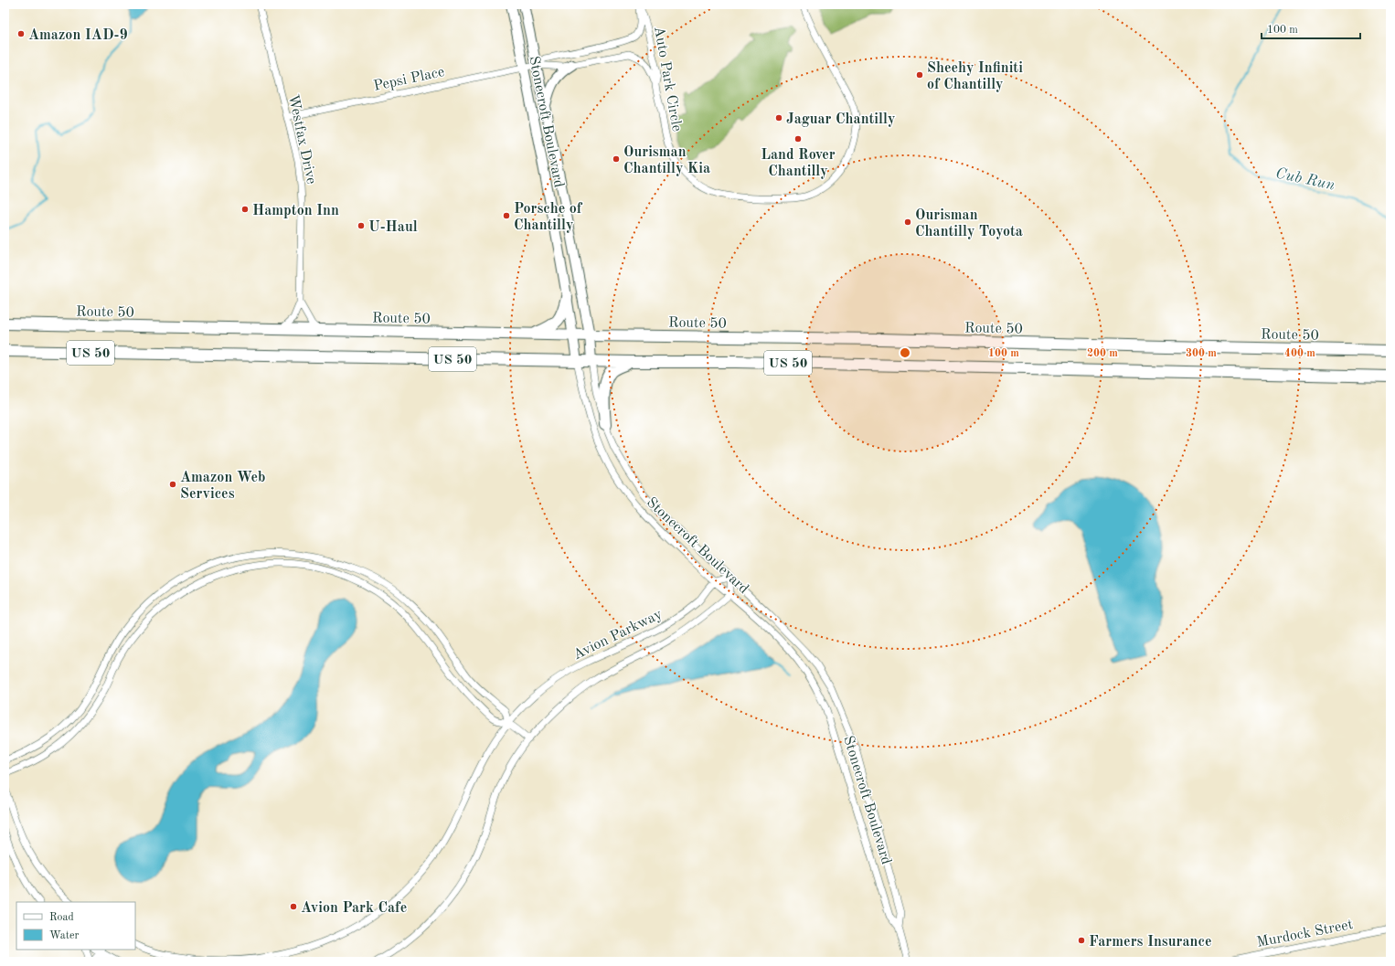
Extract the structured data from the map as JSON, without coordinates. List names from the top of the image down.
{
  "streets": {
    "highway": ["Route 50", "US 50"],
    "main road": ["Stonecroft Boulevard"],
    "street": [
      "Pepsi Place",
      "Auto Park Circle",
      "Westfax Drive",
      "Avion Parkway",
      "Murdock Street"
    ]
  },
  "crossings": [
    ["Pepsi Place", "Auto Park Circle"],
    ["Pepsi Place", "Stonecroft Boulevard"],
    ["Pepsi Place", "Westfax Drive"],
    ["Auto Park Circle", "Stonecroft Boulevard"],
    ["Stonecroft Boulevard", "Route 50"],
    ["Stonecroft Boulevard", "US 50"],
    ["Stonecroft Boulevard", "Avion Parkway"],
    ["Westfax Drive", "Route 50"]
  ],
  "water": ["Cub Run"],
  "places": [
    "Amazon IAD-9",
    "Sheehy Infiniti of Chantilly",
    "Jaguar Chantilly",
    "Land Rover Chantilly",
    "Ourisman Chantilly Kia",
    "Hampton Inn",
    "Porsche of Chantilly",
    "Ourisman Chantilly Toyota",
    "U-Haul",
    "Amazon Web Services",
    "Avion Park Cafe",
    "Farmers Insurance"
  ],
  "legend": ["Road", "Water"],
  "scale_bar": "100 m",
  "rings": [
    "100 m",
    "200 m",
    "300 m",
    "400 m"
  ]
}
